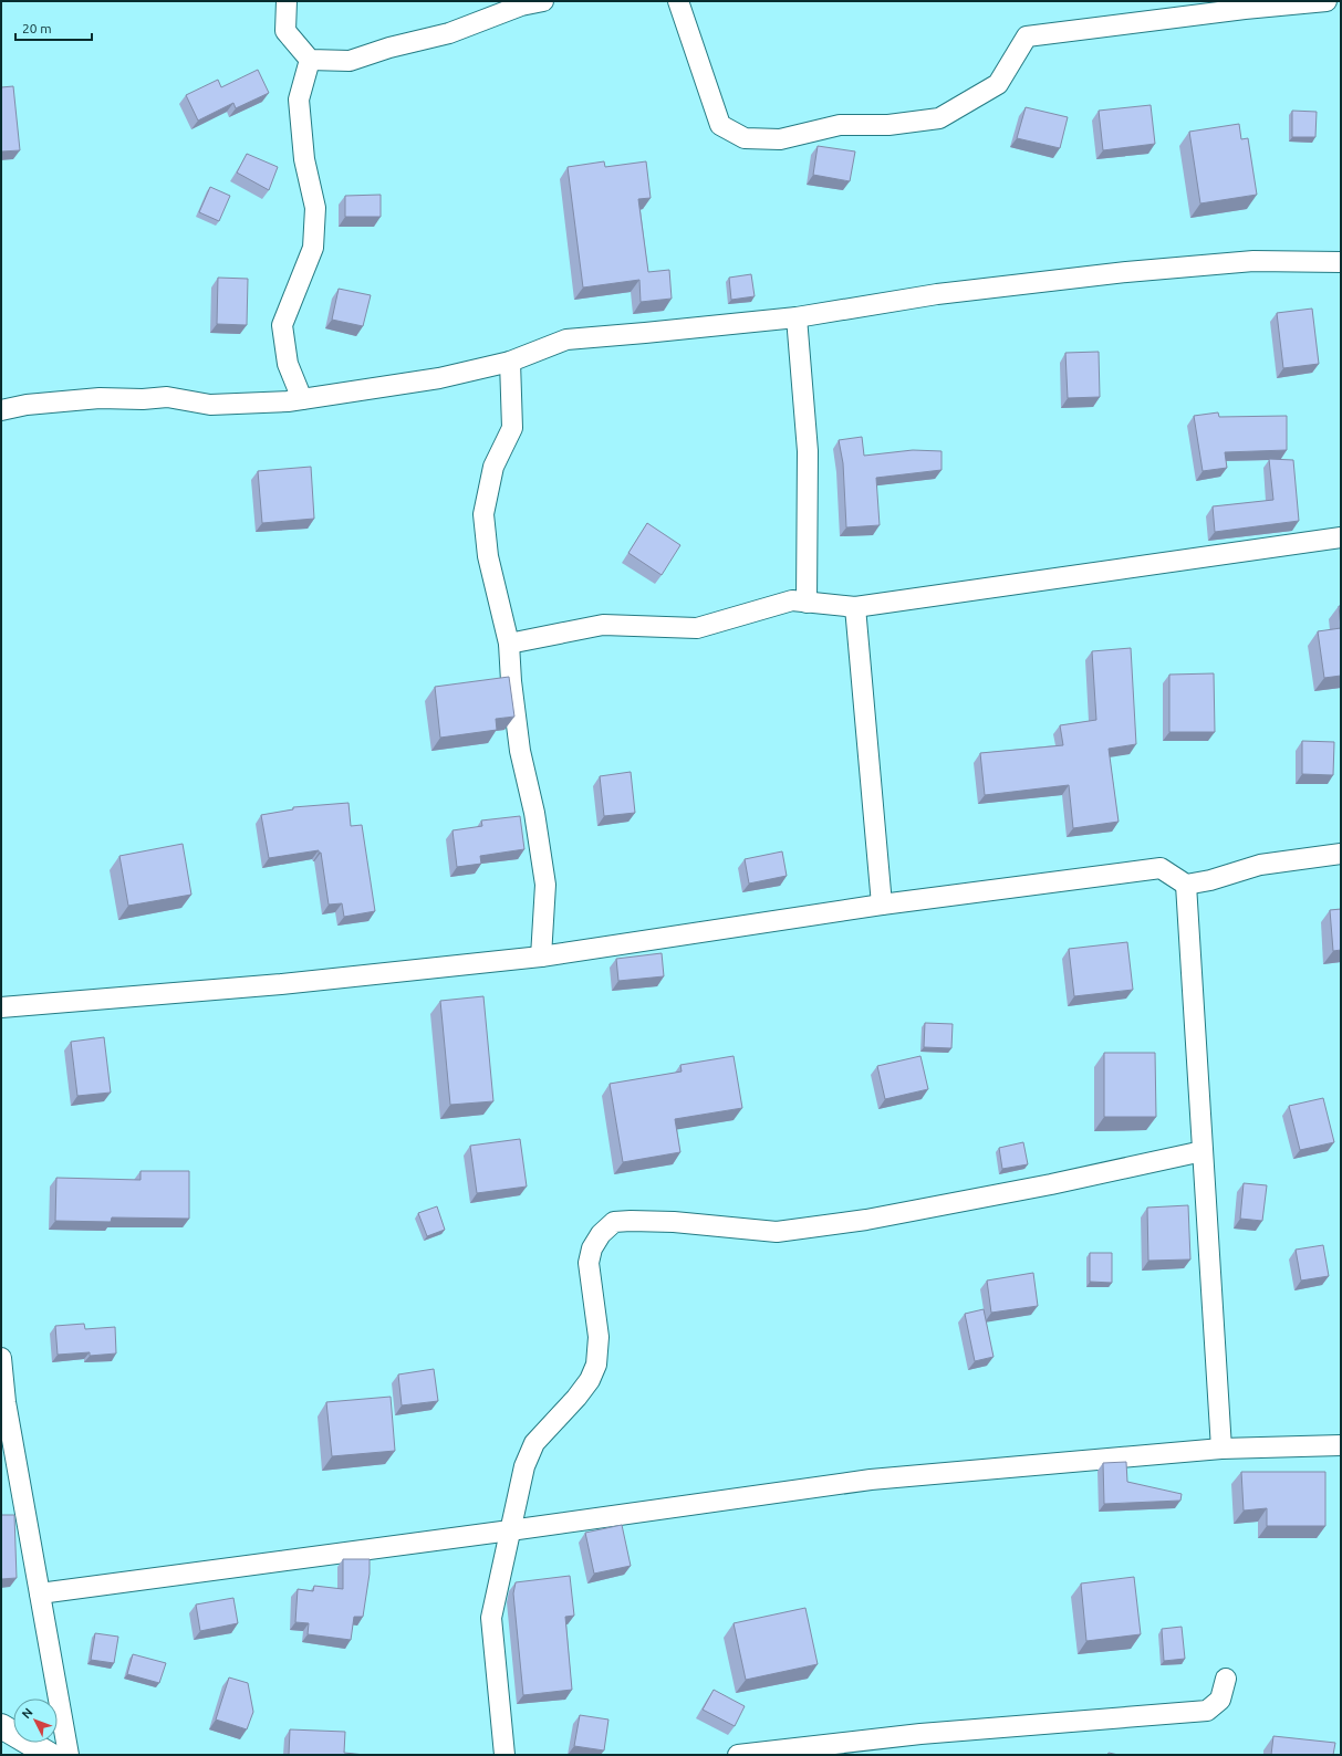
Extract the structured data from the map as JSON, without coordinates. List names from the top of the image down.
{
  "scale_bar": "20 m",
  "north": "top left"
}
